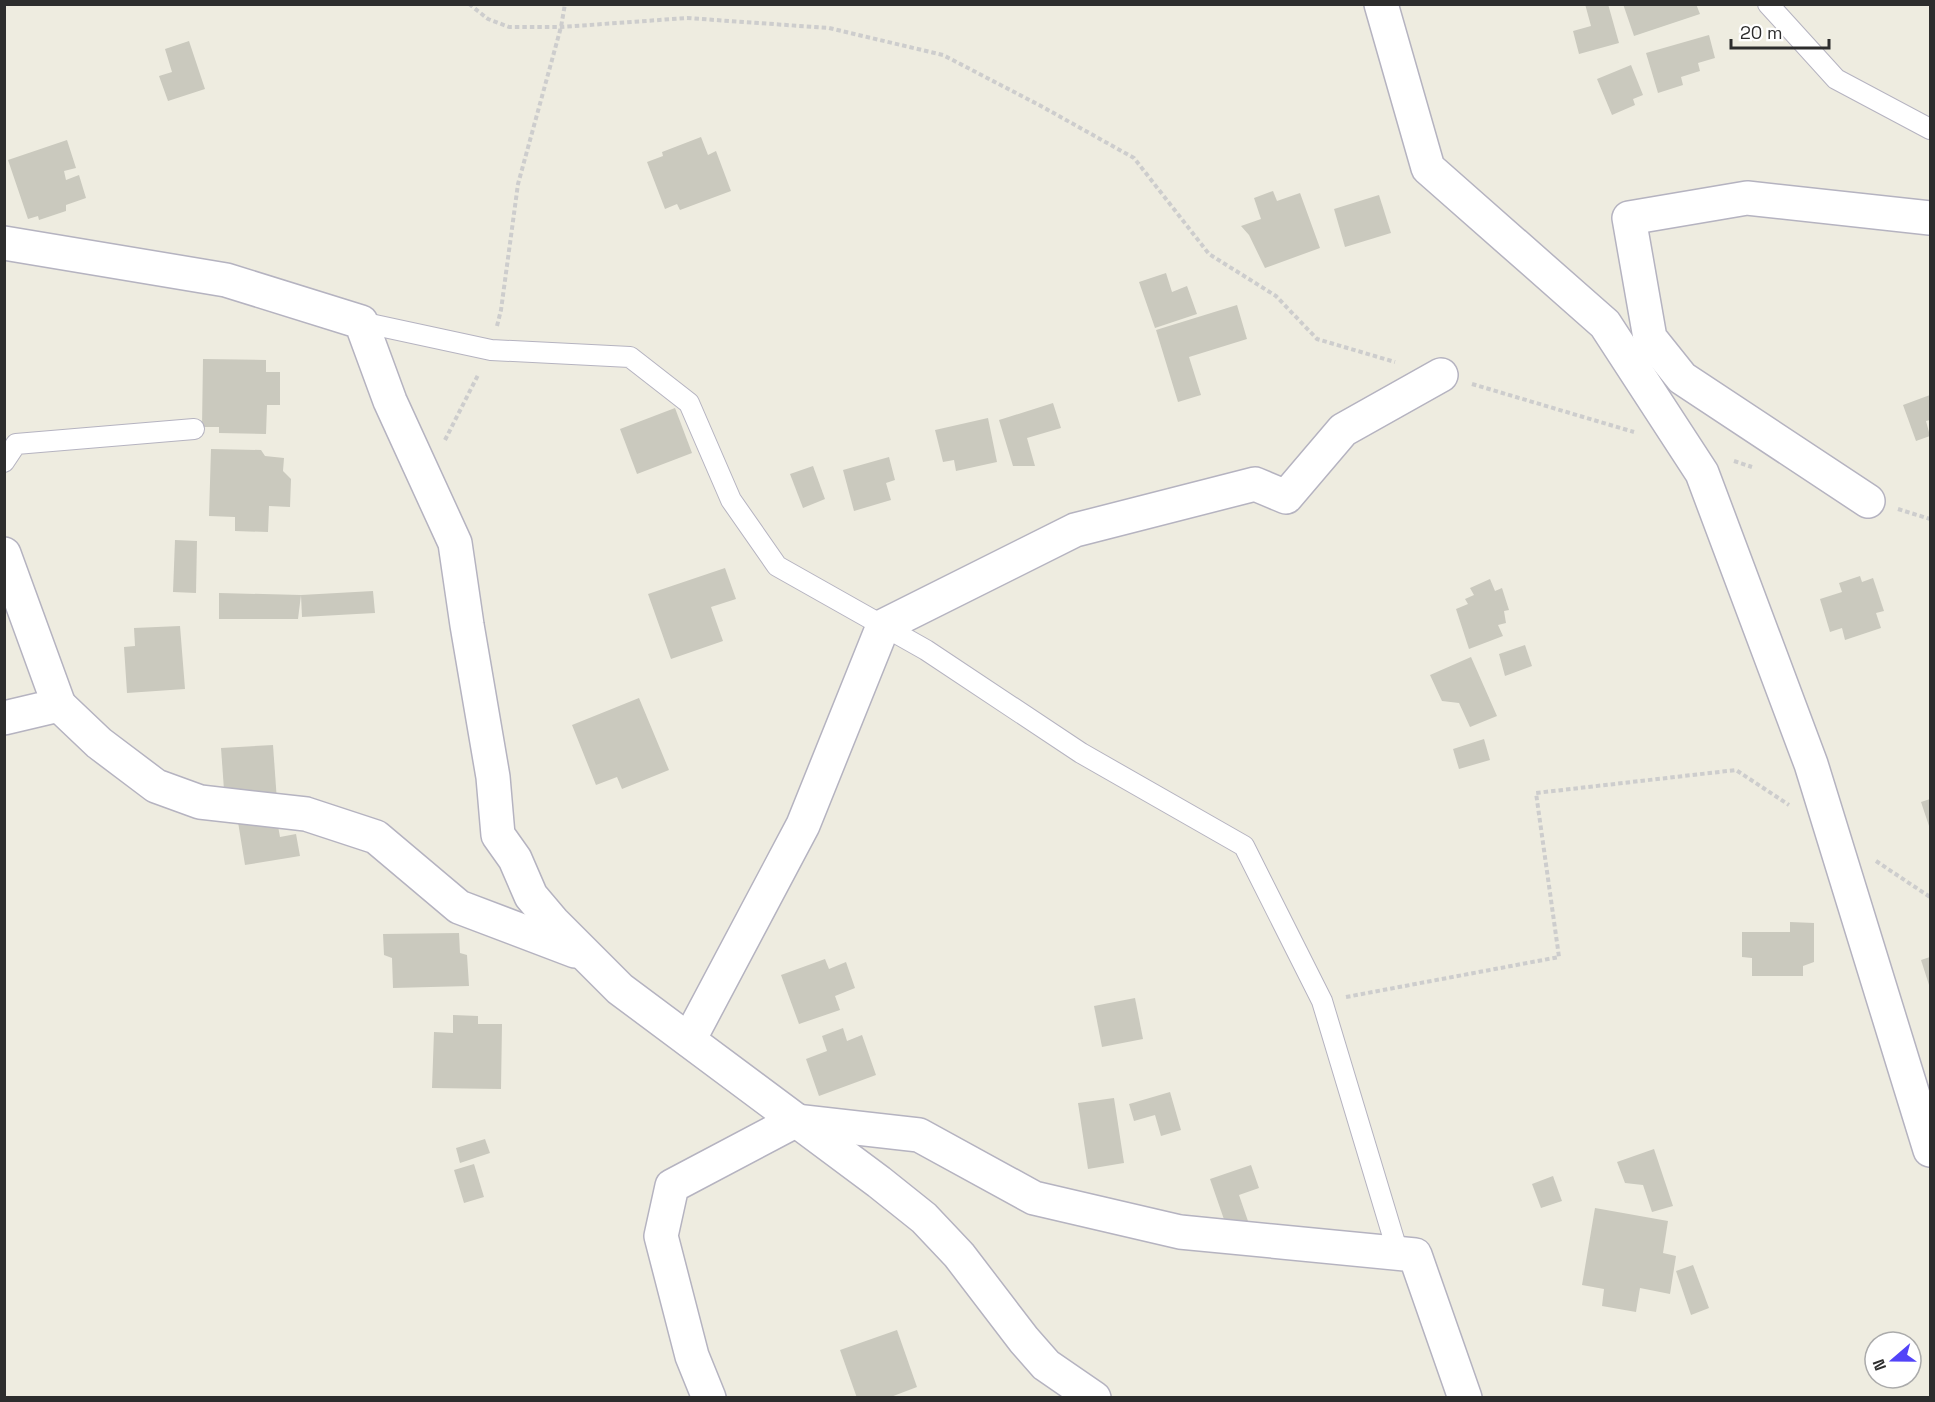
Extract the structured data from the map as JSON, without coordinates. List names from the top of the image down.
{
  "scale_bar": "20 m",
  "north": "left"
}
